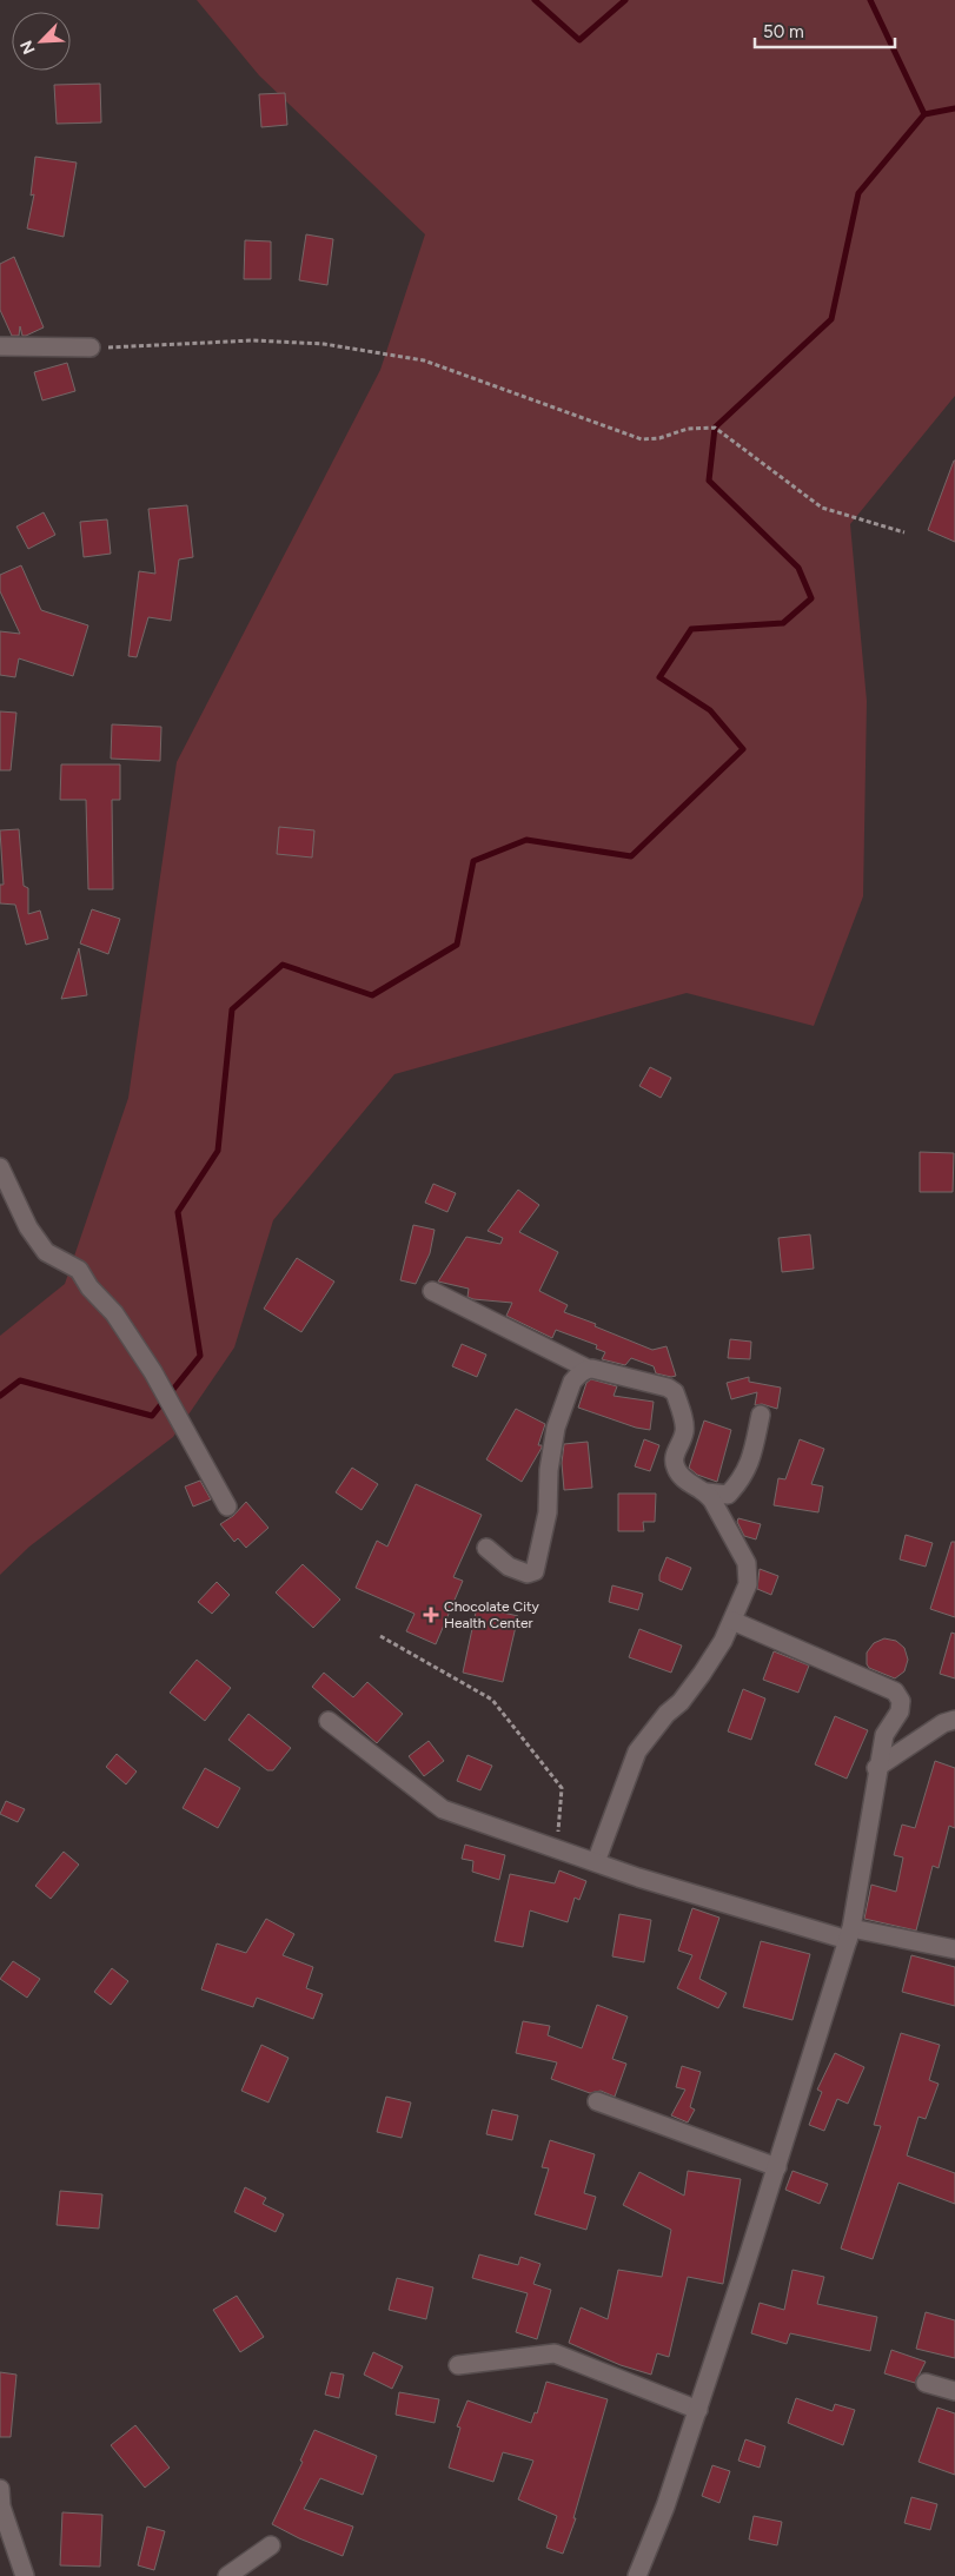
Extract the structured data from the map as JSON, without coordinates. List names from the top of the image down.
{
  "places": {
    "health": ["Chocolate City Health Center"]
  },
  "scale_bar": "50 m",
  "north": "bottom left"
}
